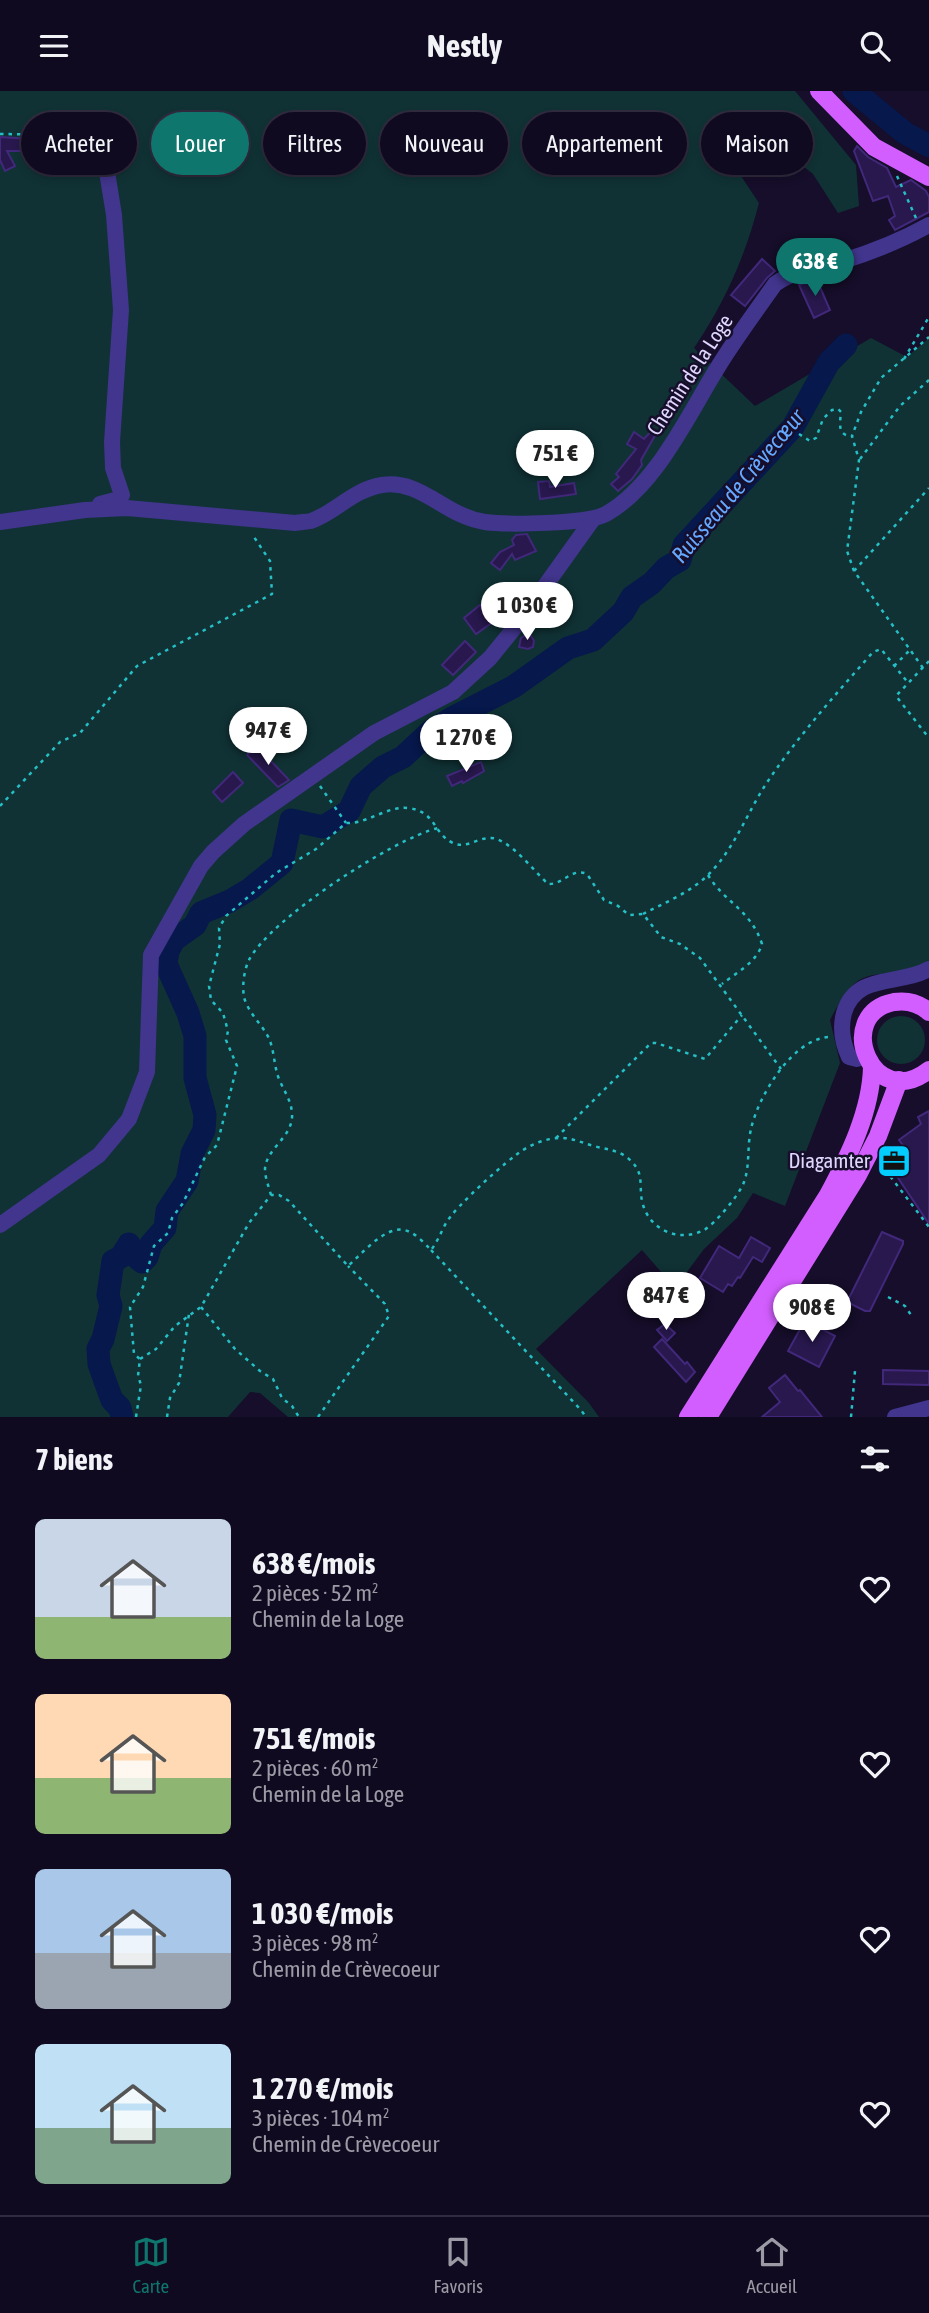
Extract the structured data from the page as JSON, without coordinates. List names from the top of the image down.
{
  "streets": {
    "street": ["Chemin de la Loge"]
  },
  "water": ["Ruisseau de Crèvecœur"],
  "places": {
    "office": ["Diagamter"]
  },
  "page": {
    "header": "Nestly",
    "chip": [
      "Acheter",
      "Louer",
      "Filtres",
      "Nouveau",
      "Appartement",
      "Maison"
    ],
    "price": [
      "638 €",
      "751 €",
      "1 030 €",
      "947 €",
      "1 270 €",
      "847 €",
      "908 €"
    ],
    "heading": "7 biens",
    "list": [
      {
        "name": "638 €/mois",
        "note": "2 pièces · 52 m² · Chemin de la Loge"
      },
      {
        "name": "751 €/mois",
        "note": "2 pièces · 60 m² · Chemin de la Loge"
      },
      {
        "name": "1 030 €/mois",
        "note": "3 pièces · 98 m² · Chemin de Crèvecoeur"
      },
      {
        "name": "1 270 €/mois",
        "note": "3 pièces · 104 m² · Chemin de Crèvecoeur"
      }
    ],
    "tabs": ["Carte", "Favoris", "Accueil"]
  }
}
